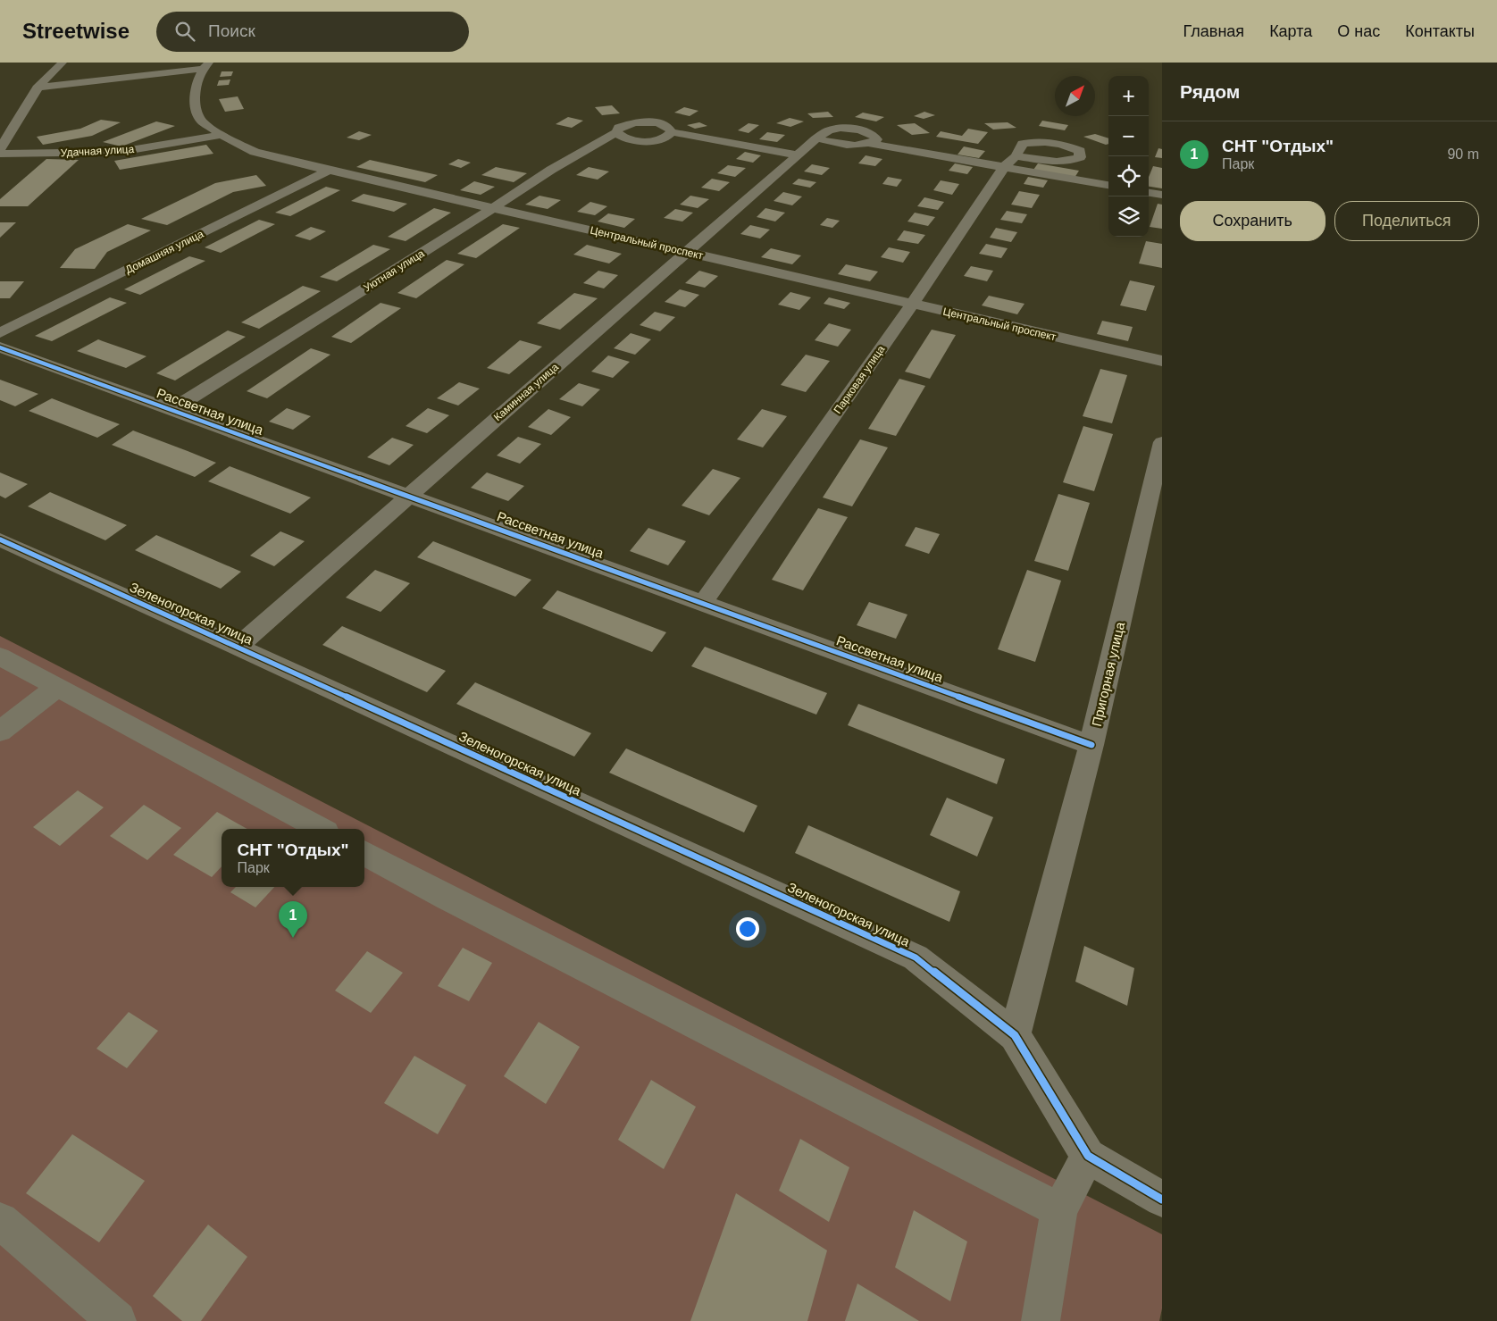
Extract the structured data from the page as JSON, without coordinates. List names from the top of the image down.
{
  "streets": {
    "street": [
      "Удачная улица",
      "Центральный проспект",
      "Домашняя улица",
      "Уютная улица",
      "Парковая улица",
      "Каминная улица",
      "Рассветная улица",
      "Зеленогорская улица",
      "Пригорная улица"
    ]
  },
  "crossings": [
    ["Удачная улица", "Центральный проспект"],
    ["Центральный проспект", "Домашняя улица"],
    ["Центральный проспект", "Уютная улица"],
    ["Центральный проспект", "Парковая улица"],
    ["Центральный проспект", "Каминная улица"],
    ["Уютная улица", "Каминная улица"],
    ["Уютная улица", "Рассветная улица"],
    ["Парковая улица", "Каминная улица"],
    ["Парковая улица", "Рассветная улица"],
    ["Каминная улица", "Рассветная улица"],
    ["Каминная улица", "Зеленогорская улица"],
    ["Рассветная улица", "Пригорная улица"],
    ["Зеленогорская улица", "Пригорная улица"]
  ],
  "north": "top right",
  "page": {
    "header": "Streetwise",
    "search": "Поиск",
    "nav": [
      "Главная",
      "Карта",
      "О нас",
      "Контакты"
    ],
    "heading": "Рядом",
    "map_buttons": ["+", "−"],
    "list": [
      {
        "mark": "1",
        "name": "СНТ \"Отдых\"",
        "note": "Парк",
        "value": "90 m"
      }
    ],
    "buttons": ["Сохранить", "Поделиться"],
    "popup": ["СНТ \"Отдых\"", "Парк"],
    "pins": "1"
  }
}
